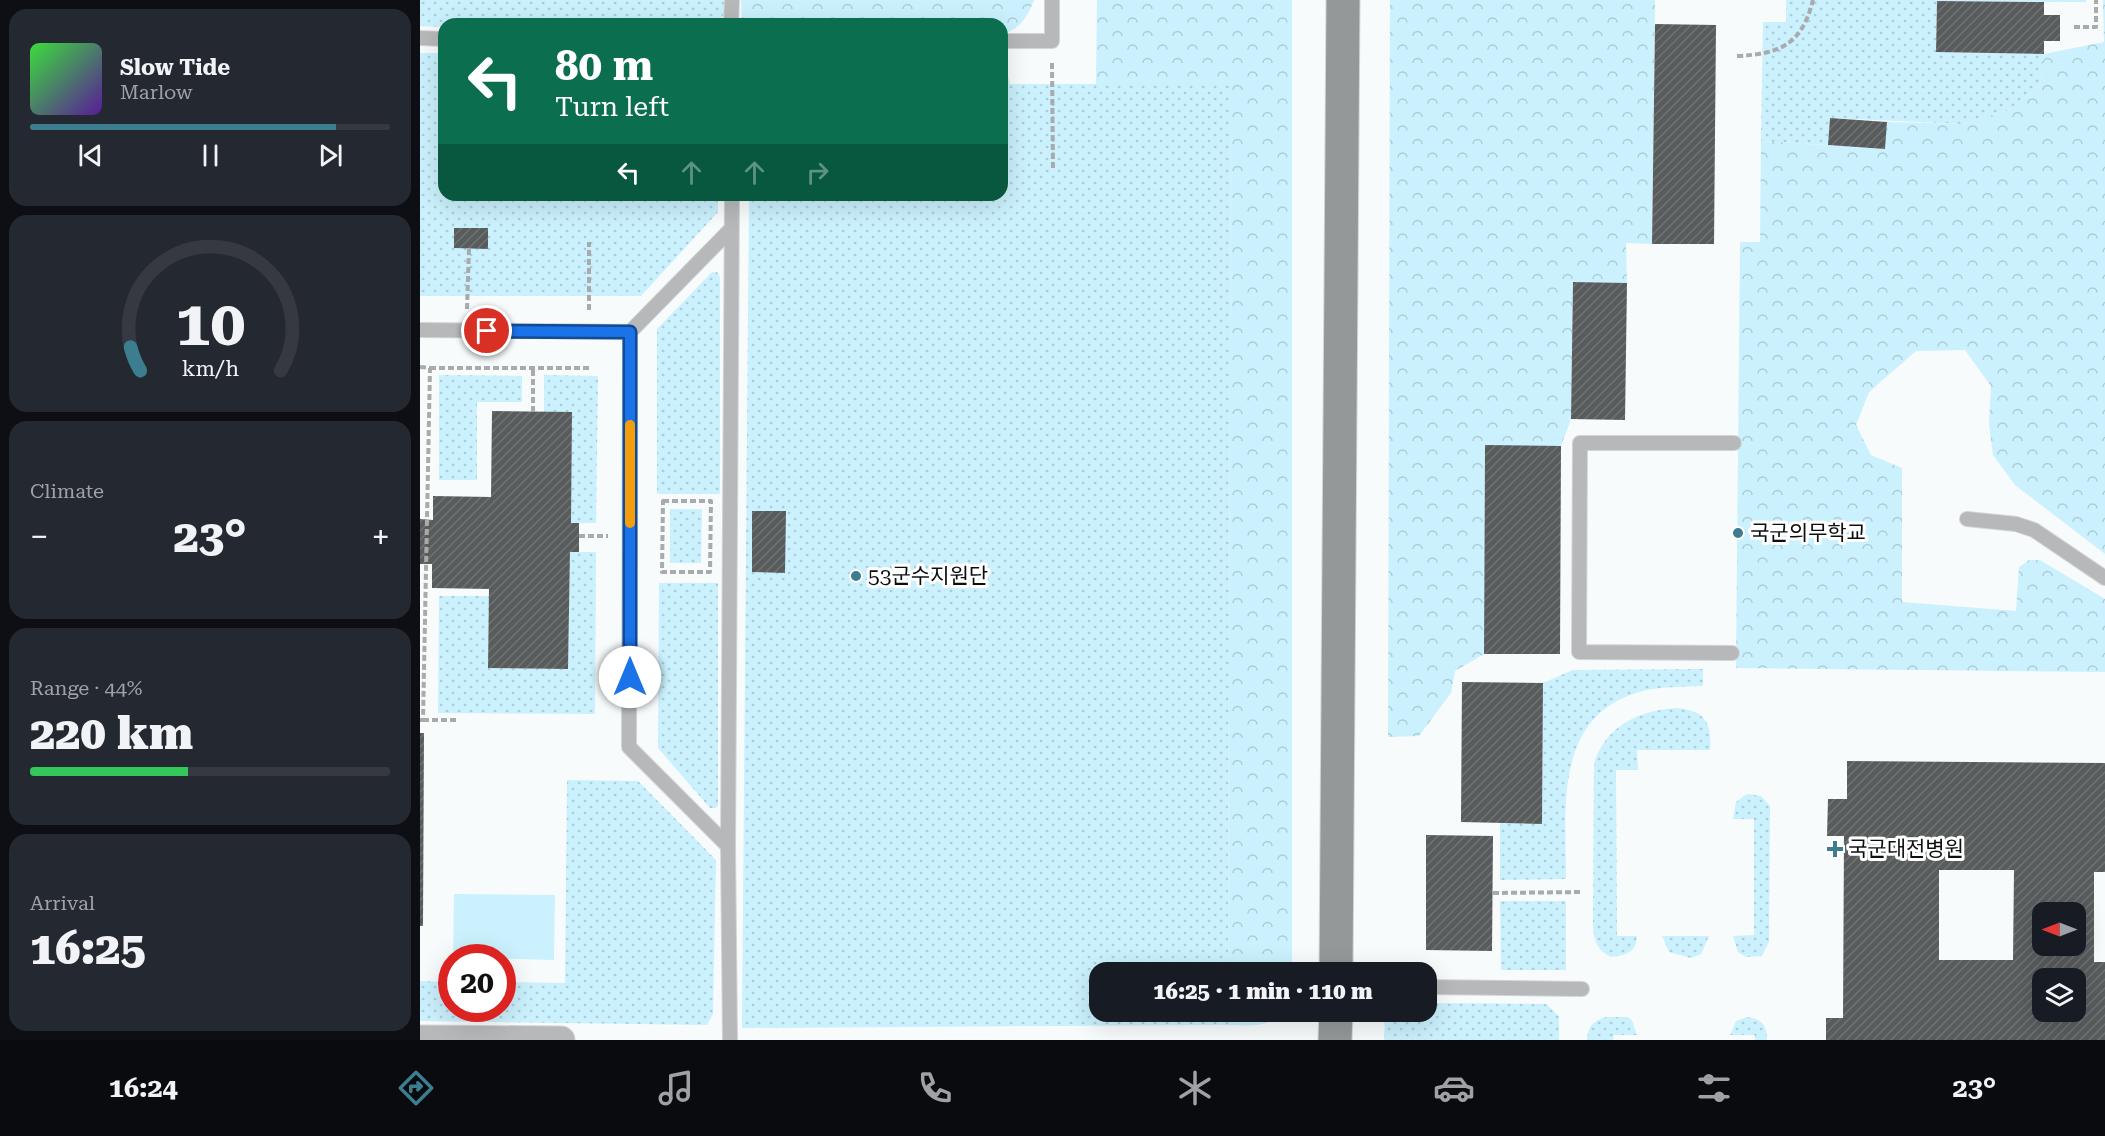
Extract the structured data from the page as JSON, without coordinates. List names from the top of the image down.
{
  "places": {
    "other": ["국군의무학교", "53군수지원단"],
    "health": ["국군대전병원"]
  },
  "north": "left",
  "page": {
    "turn": ["80 m", "Turn left"],
    "song": ["Slow Tide", "Marlow"],
    "tile": [
      "Climate",
      ["Range · 44%", "220 km"],
      ["Arrival", "16:25"]
    ],
    "heat": ["−", "23°", "+"],
    "limit": "20",
    "trip": "16:25 · 1 min · 110 m",
    "tabs": ["16:24", "23°"],
    "gauge": ["10", "km/h"]
  }
}
